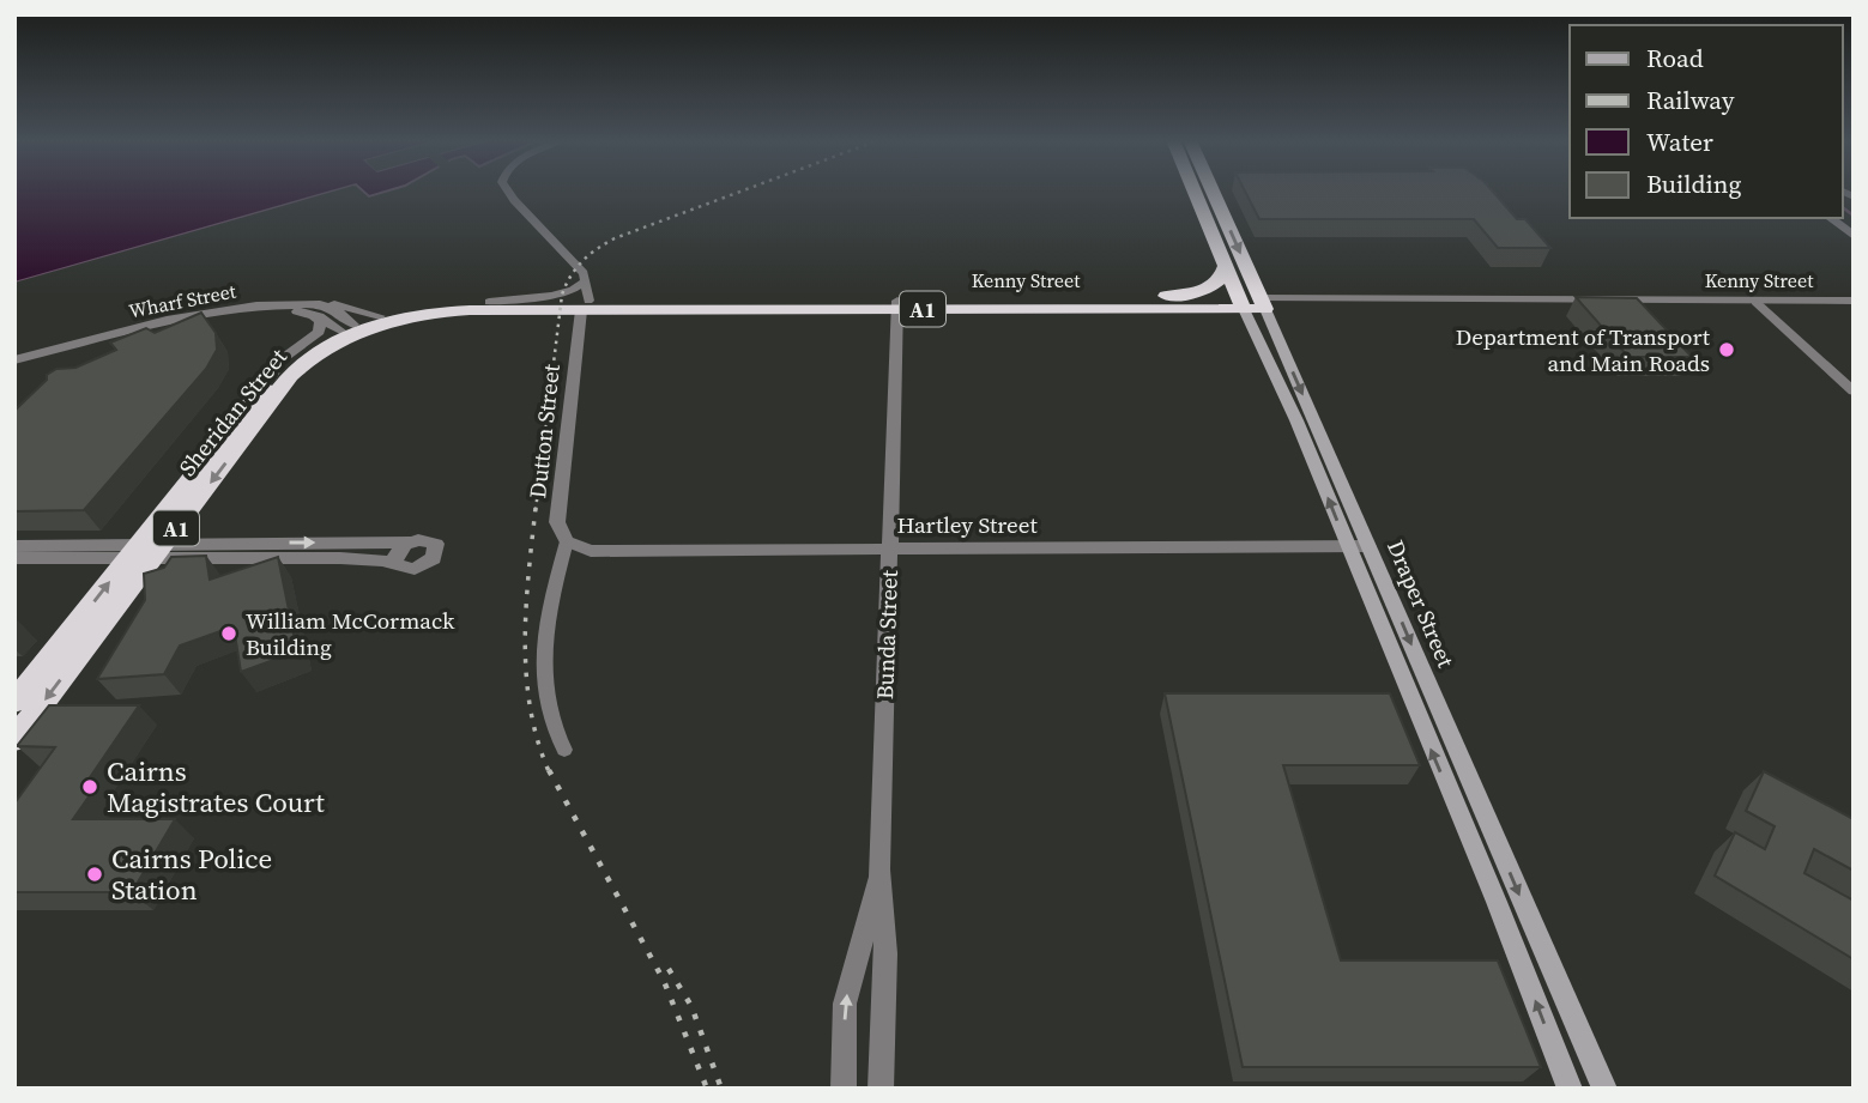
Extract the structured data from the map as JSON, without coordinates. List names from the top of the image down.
{
  "streets": {
    "highway": [
      "Kenny Street",
      "A1",
      "Sheridan Street",
      "Draper Street"
    ],
    "street": [
      "Wharf Street",
      "Dutton Street",
      "Hartley Street",
      "Bunda Street"
    ]
  },
  "crossings": [
    ["Kenny Street", "Wharf Street"],
    ["Kenny Street", "Sheridan Street"],
    ["Kenny Street", "Dutton Street"],
    ["Kenny Street", "Draper Street"],
    ["Kenny Street", "Bunda Street"],
    ["Wharf Street", "Sheridan Street"],
    ["Dutton Street", "Hartley Street"],
    ["Hartley Street", "Draper Street"],
    ["Hartley Street", "Bunda Street"]
  ],
  "places": [
    "Department of Transport and Main Roads",
    "William McCormack Building",
    "Cairns Magistrates Court",
    "Cairns Police Station"
  ],
  "legend": [
    "Road",
    "Railway",
    "Water",
    "Building"
  ]
}
